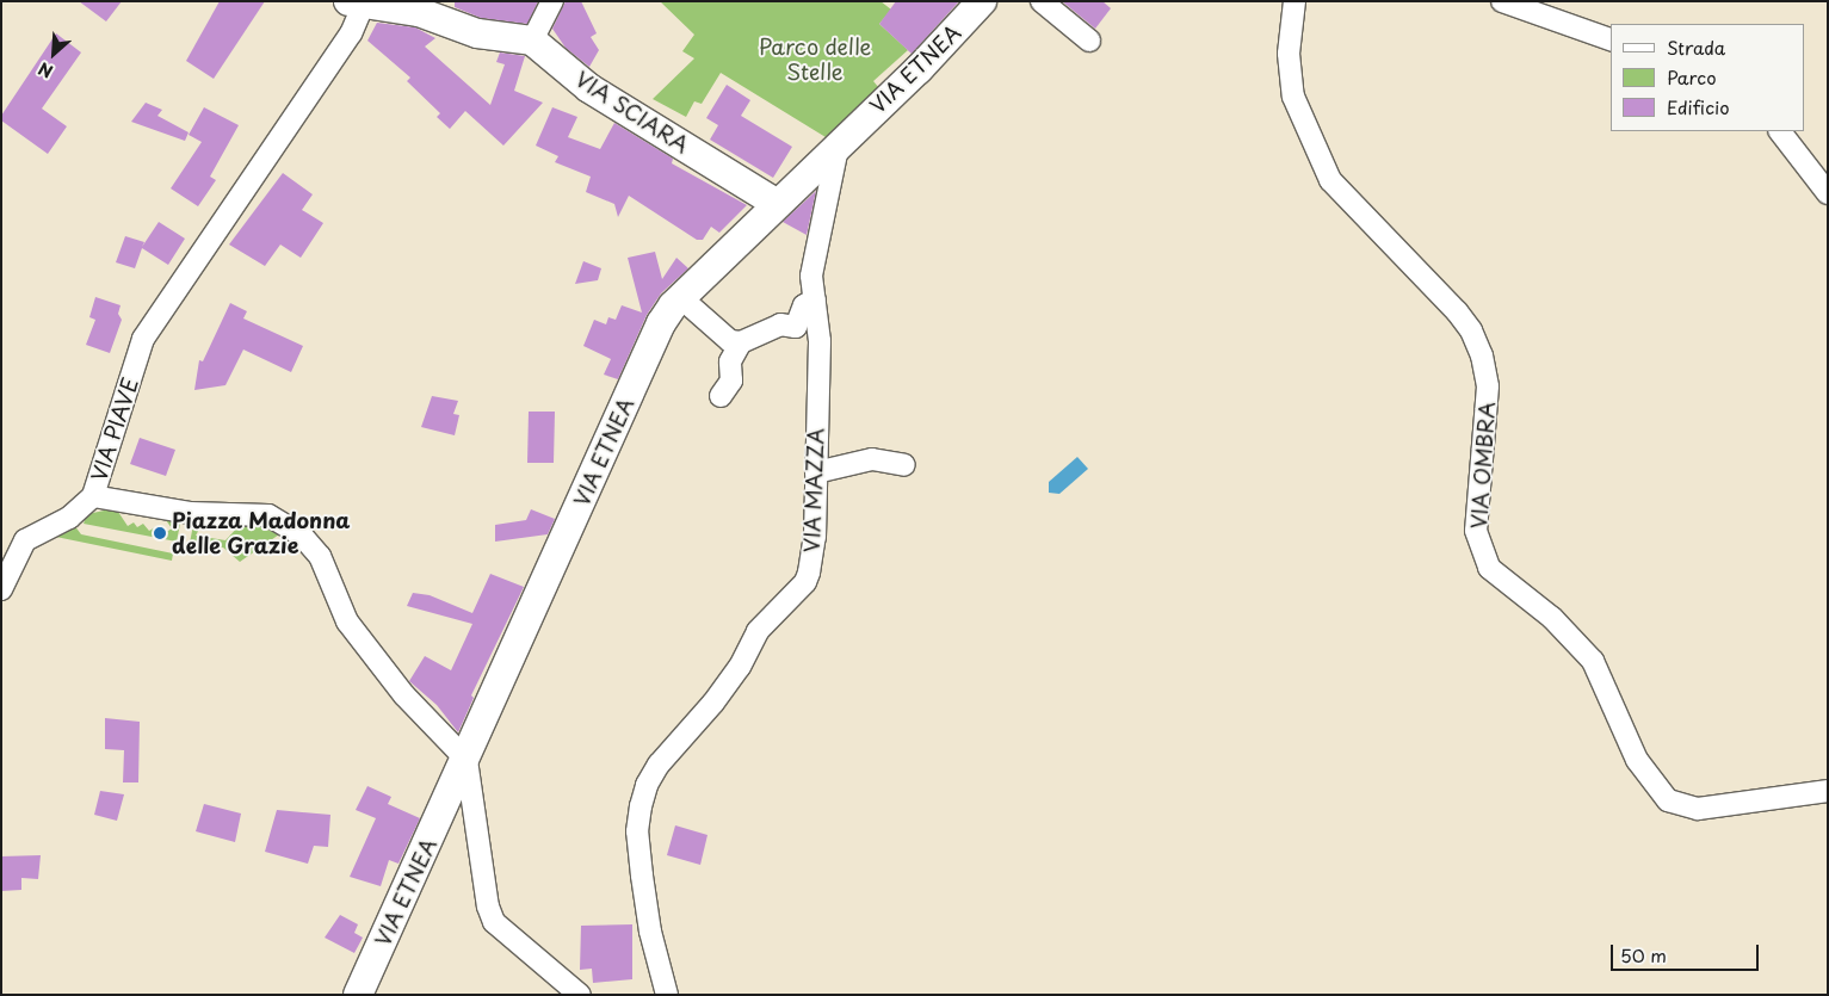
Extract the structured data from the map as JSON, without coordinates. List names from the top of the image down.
{
  "streets": {
    "main road": ["VIA ETNEA", "VIA SCIARA"],
    "street": ["VIA PIAVE", "VIA OMBRA", "VIA MAZZA"]
  },
  "crossings": [
    ["VIA ETNEA", "VIA SCIARA"],
    ["VIA ETNEA", "VIA PIAVE"],
    ["VIA ETNEA", "VIA MAZZA"]
  ],
  "parks": ["Parco delle Stelle"],
  "places": ["Piazza Madonna delle Grazie"],
  "legend": ["Strada", "Parco", "Edificio"],
  "scale_bar": "50 m",
  "north": "bottom left"
}
